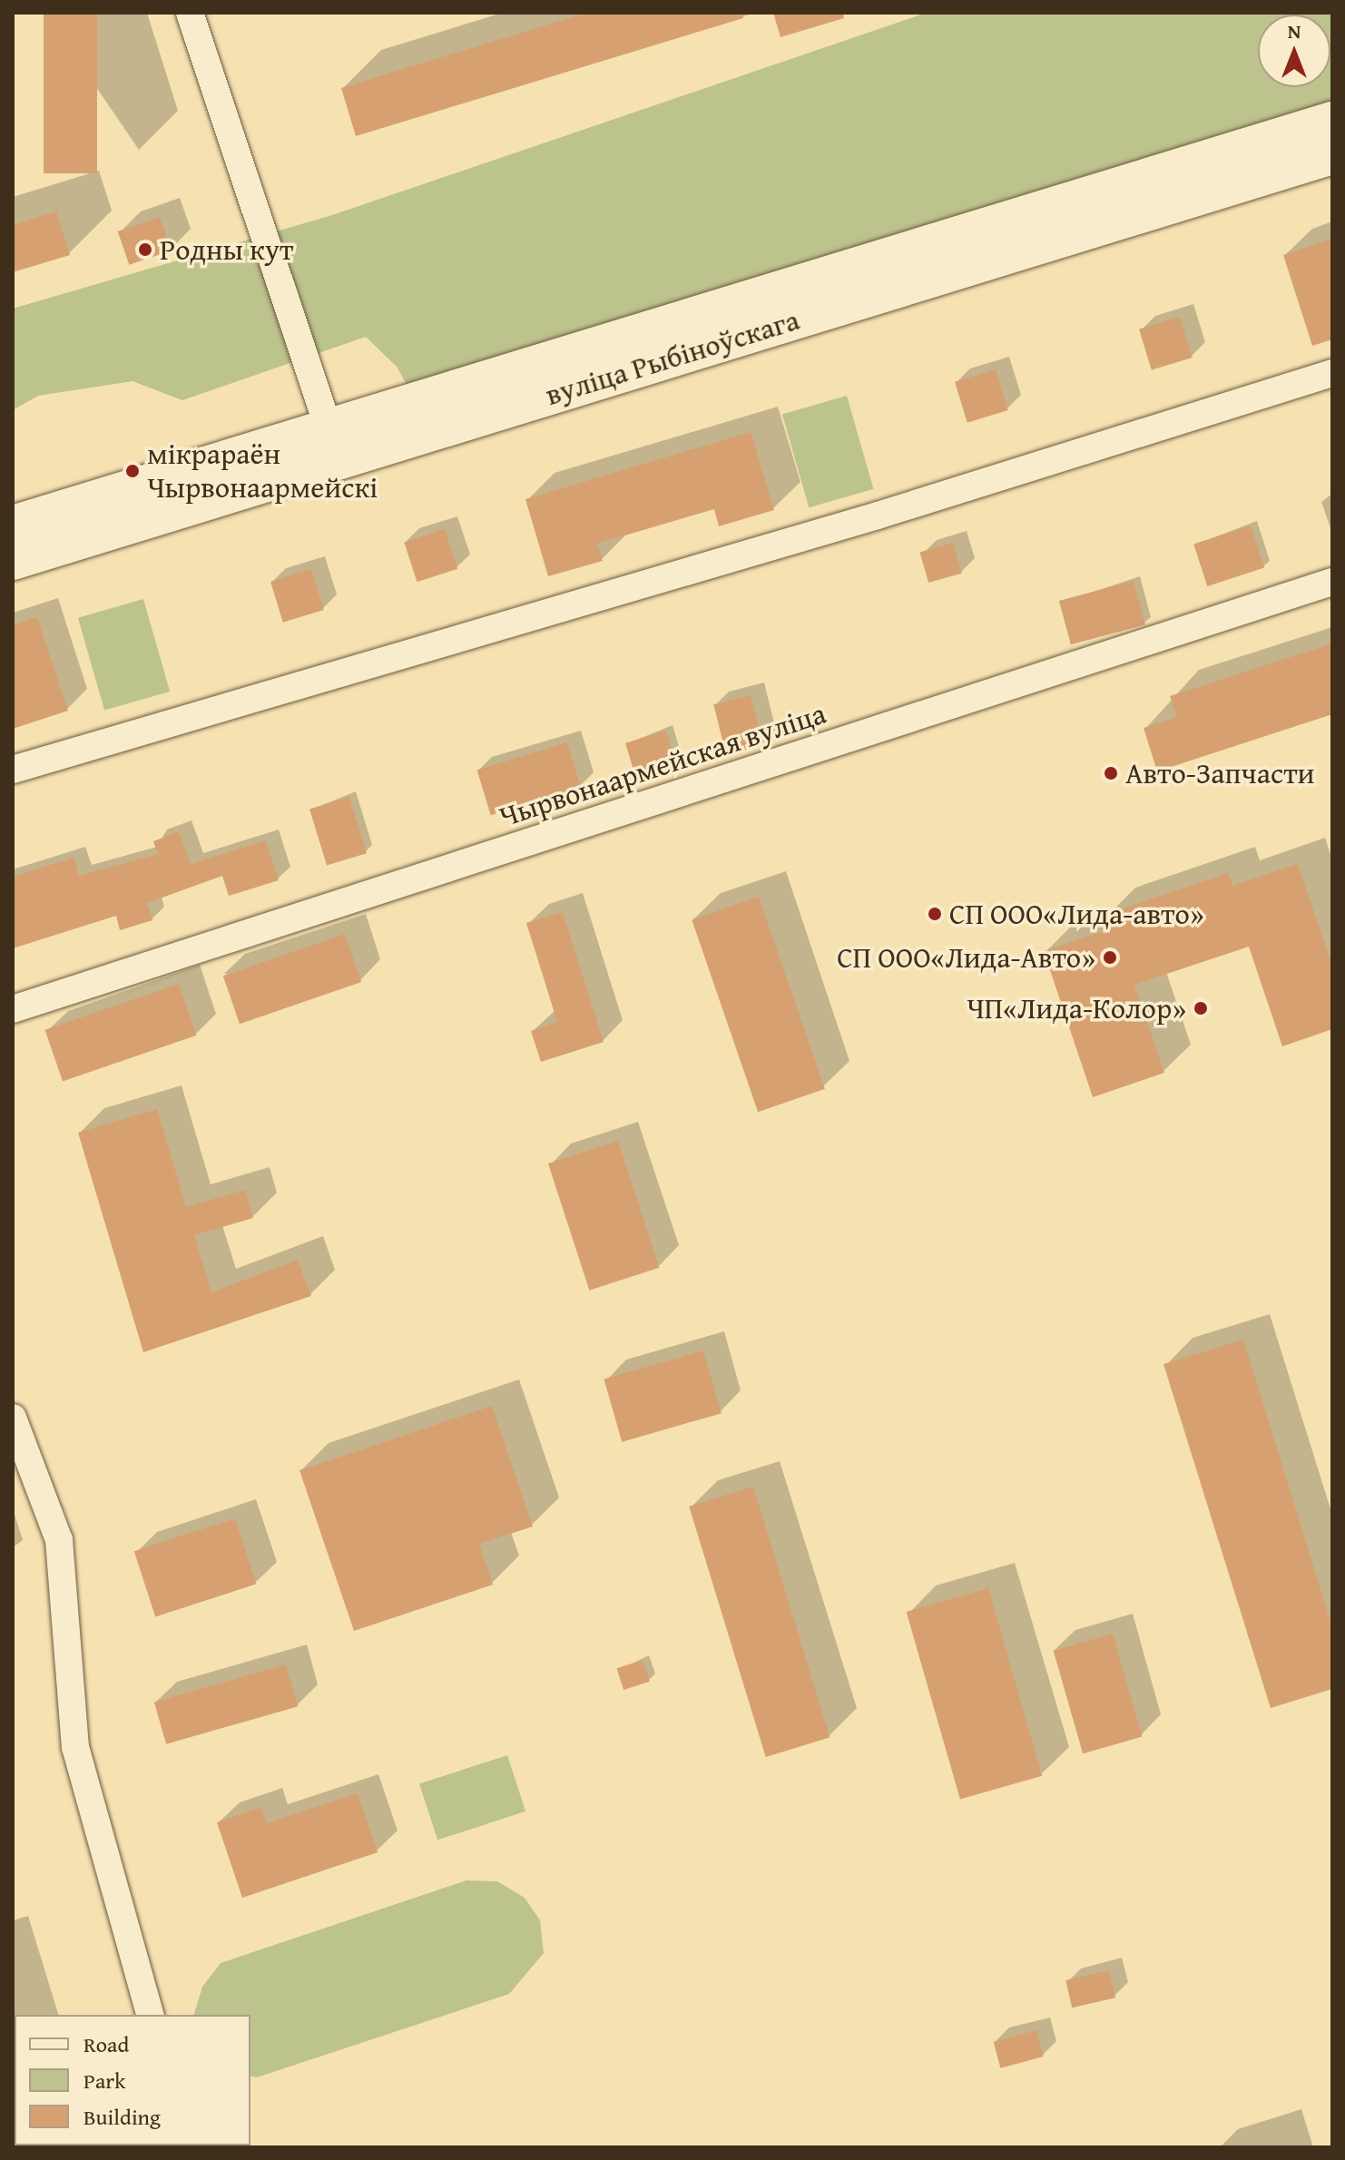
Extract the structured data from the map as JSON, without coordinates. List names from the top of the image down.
{
  "streets": {
    "main road": ["вуліца Рыбіноўскага"],
    "street": ["Чырвонаармейская вуліца"]
  },
  "places": [
    "Родны кут",
    "мікрараён Чырвонаармейскі",
    "Авто-Запчасти",
    "СП ООО«Лида-авто»",
    "СП ООО«Лида-Авто»",
    "ЧП«Лида-Колор»"
  ],
  "legend": ["Road", "Park", "Building"],
  "north": "top"
}
